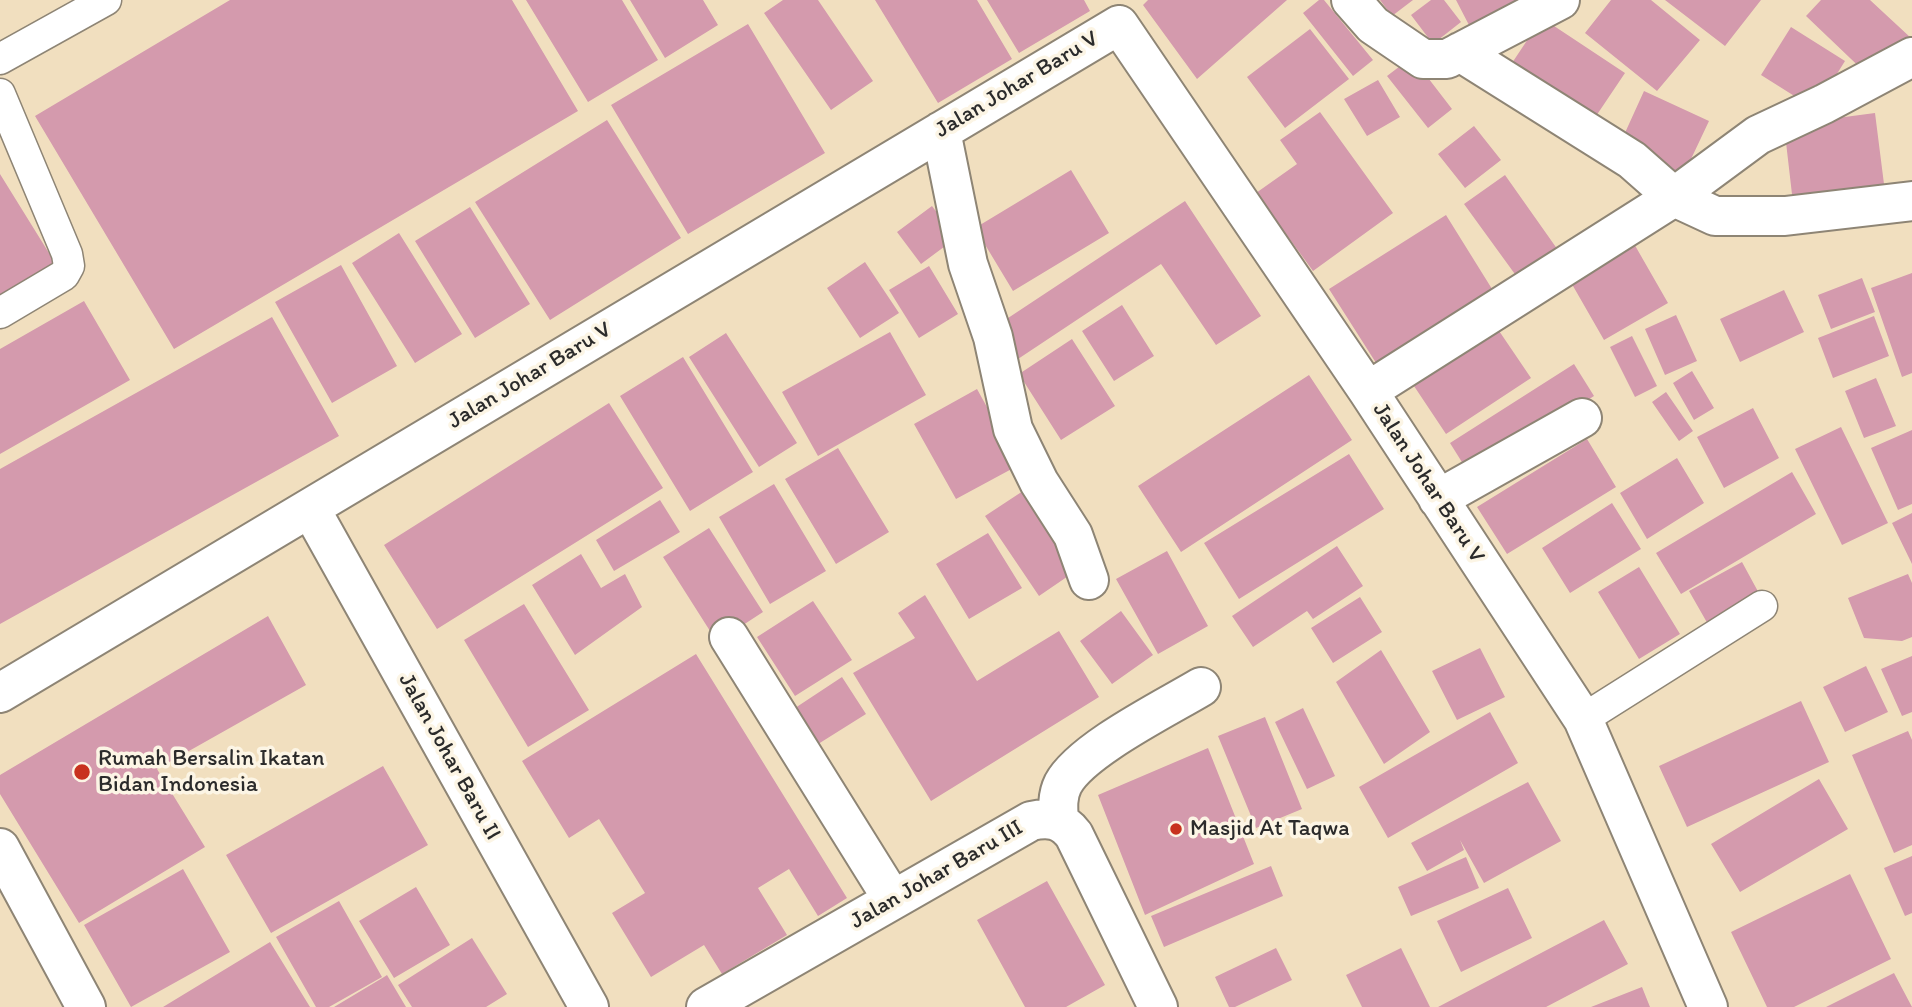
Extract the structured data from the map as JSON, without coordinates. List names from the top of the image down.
{
  "streets": {
    "street": ["Jalan Johar Baru V", "Jalan Johar Baru II", "Jalan Johar Baru III"]
  },
  "crossings": [
    ["Jalan Johar Baru V", "Jalan Johar Baru II"]
  ],
  "places": ["Rumah Bersalin Ikatan Bidan Indonesia", "Masjid At Taqwa"]
}
